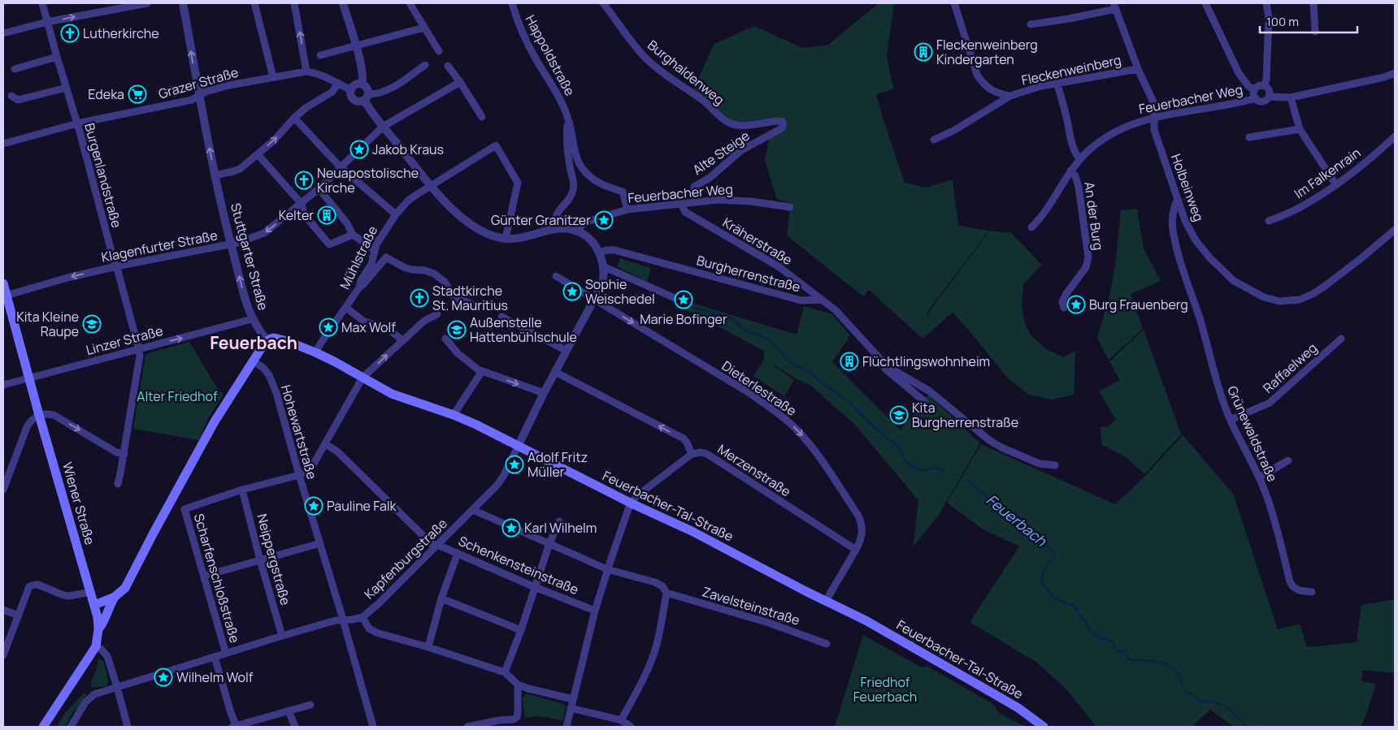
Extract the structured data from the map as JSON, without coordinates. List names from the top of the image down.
{
  "streets": {
    "main road": ["Wiener Straße", "Feuerbacher-Tal-Straße"],
    "street": [
      "Happoldstraße",
      "Fleckenweinberg",
      "Burghaldenweg",
      "Grazer Straße",
      "Feuerbacher Weg",
      "Alte Steige",
      "Im Falkenrain",
      "Burgenlandstraße",
      "Holbeinweg",
      "An der Burg",
      "Kräherstraße",
      "Klagenfurter Straße",
      "Stuttgarter Straße",
      "Mühlstraße",
      "Burgherrenstraße",
      "Linzer Straße",
      "Raffaelweg",
      "Dieterlestraße",
      "Hohewartstraße",
      "Grünewaldstraße",
      "Merzenstraße",
      "Kapfenburgstraße",
      "Neippergstraße",
      "Schenkensteinstraße",
      "Scharfenschloßstraße",
      "Zavelsteinstraße"
    ]
  },
  "crossings": [
    ["Happoldstraße", "Feuerbacher Weg"],
    ["Fleckenweinberg", "Holbeinweg"],
    ["Burghaldenweg", "Alte Steige"],
    ["Grazer Straße", "Burgenlandstraße"],
    ["Grazer Straße", "Stuttgarter Straße"],
    ["Feuerbacher Weg", "Alte Steige"],
    ["Feuerbacher Weg", "Holbeinweg"],
    ["Feuerbacher Weg", "An der Burg"],
    ["Feuerbacher Weg", "Kräherstraße"],
    ["Burgenlandstraße", "Klagenfurter Straße"],
    ["Burgenlandstraße", "Linzer Straße"],
    ["Holbeinweg", "Grünewaldstraße"],
    ["Kräherstraße", "Burgherrenstraße"],
    ["Klagenfurter Straße", "Stuttgarter Straße"],
    ["Klagenfurter Straße", "Wiener Straße"],
    ["Stuttgarter Straße", "Linzer Straße"],
    ["Stuttgarter Straße", "Feuerbacher-Tal-Straße"],
    ["Mühlstraße", "Feuerbacher-Tal-Straße"],
    ["Linzer Straße", "Wiener Straße"],
    ["Raffaelweg", "Grünewaldstraße"],
    ["Dieterlestraße", "Merzenstraße"],
    ["Dieterlestraße", "Feuerbacher-Tal-Straße"],
    ["Dieterlestraße", "Kapfenburgstraße"],
    ["Hohewartstraße", "Kapfenburgstraße"],
    ["Feuerbacher-Tal-Straße", "Kapfenburgstraße"],
    ["Kapfenburgstraße", "Neippergstraße"],
    ["Kapfenburgstraße", "Schenkensteinstraße"],
    ["Kapfenburgstraße", "Scharfenschloßstraße"],
    ["Kapfenburgstraße", "Zavelsteinstraße"],
    ["Neippergstraße", "Scharfenschloßstraße"]
  ],
  "one_way": [
    "Klagenfurter Straße",
    "Stuttgarter Straße",
    "Linzer Straße",
    "Dieterlestraße"
  ],
  "districts": ["Feuerbach"],
  "water": ["Feuerbach"],
  "parks": ["Alter Friedhof", "Friedhof Feuerbach"],
  "places": {
    "church": ["Lutherkirche", "Neuapostolische Kirche", "Stadtkirche St. Mauritius"],
    "building": ["Fleckenweinberg Kindergarten", "Kelter", "Flüchtlingswohnheim"],
    "supermarket": ["Edeka"],
    "place": [
      "Jakob Kraus",
      "Günter Granitzer",
      "Sophie Weischedel",
      "Marie Bofinger",
      "Burg Frauenberg",
      "Max Wolf",
      "Adolf Fritz Müller",
      "Pauline Falk",
      "Karl Wilhelm",
      "Wilhelm Wolf"
    ],
    "school or university": ["Kita Kleine Raupe", "Außenstelle Hattenbühlschule", "Kita Burgherrenstraße"]
  },
  "scale_bar": "100 m"
}
